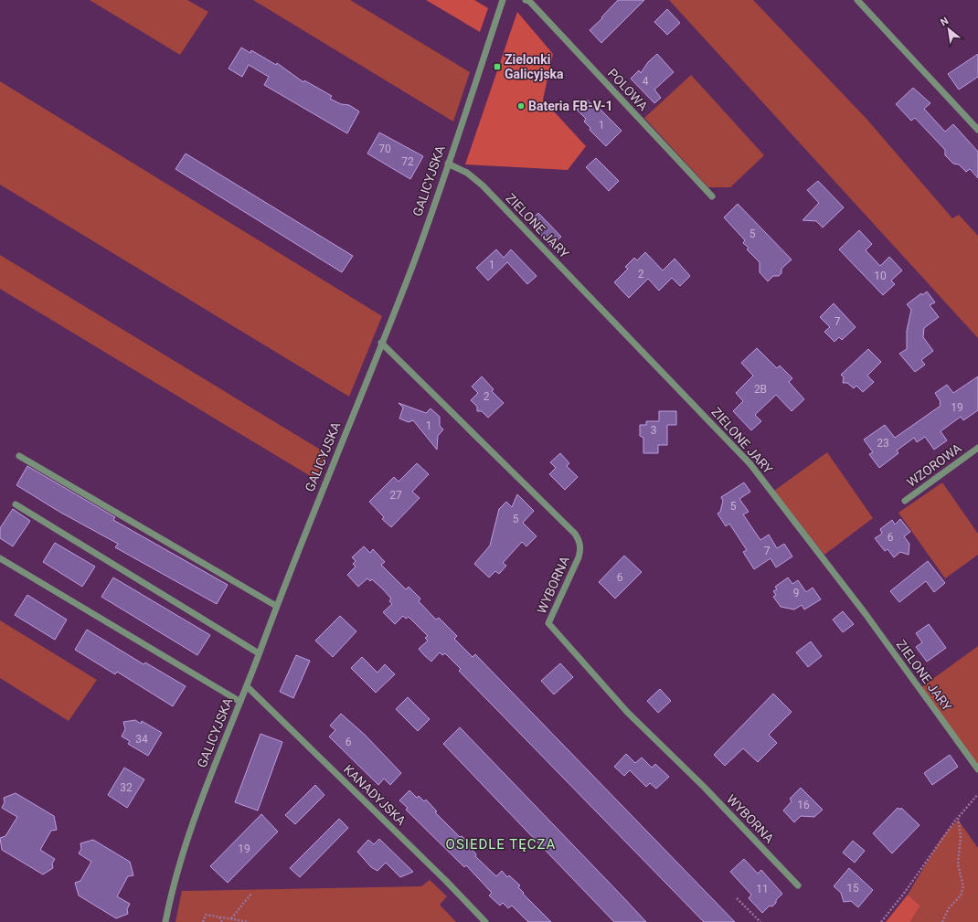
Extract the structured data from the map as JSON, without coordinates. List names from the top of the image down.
{
  "streets": {
    "street": [
      "POLOWA",
      "GALICYJSKA",
      "ZIELONE JARY",
      "WZOROWA",
      "WYBORNA",
      "KANADYJSKA"
    ]
  },
  "crossings": [
    ["GALICYJSKA", "ZIELONE JARY"],
    ["GALICYJSKA", "WYBORNA"],
    ["GALICYJSKA", "KANADYJSKA"]
  ],
  "districts": ["OSIEDLE TĘCZA"],
  "places": {
    "transit": ["Zielonki Galicyjska"],
    "other": ["Bateria FB-V-1"]
  },
  "house_numbers": [
    "4",
    "1",
    "70",
    "72",
    "5",
    "1",
    "2",
    "10",
    "7",
    "2B",
    "2",
    "19",
    "1",
    "3",
    "23",
    "27",
    "5",
    "5",
    "6",
    "7",
    "6",
    "9",
    "34",
    "6",
    "32",
    "16",
    "19",
    "15",
    "11"
  ],
  "north": "top left"
}
